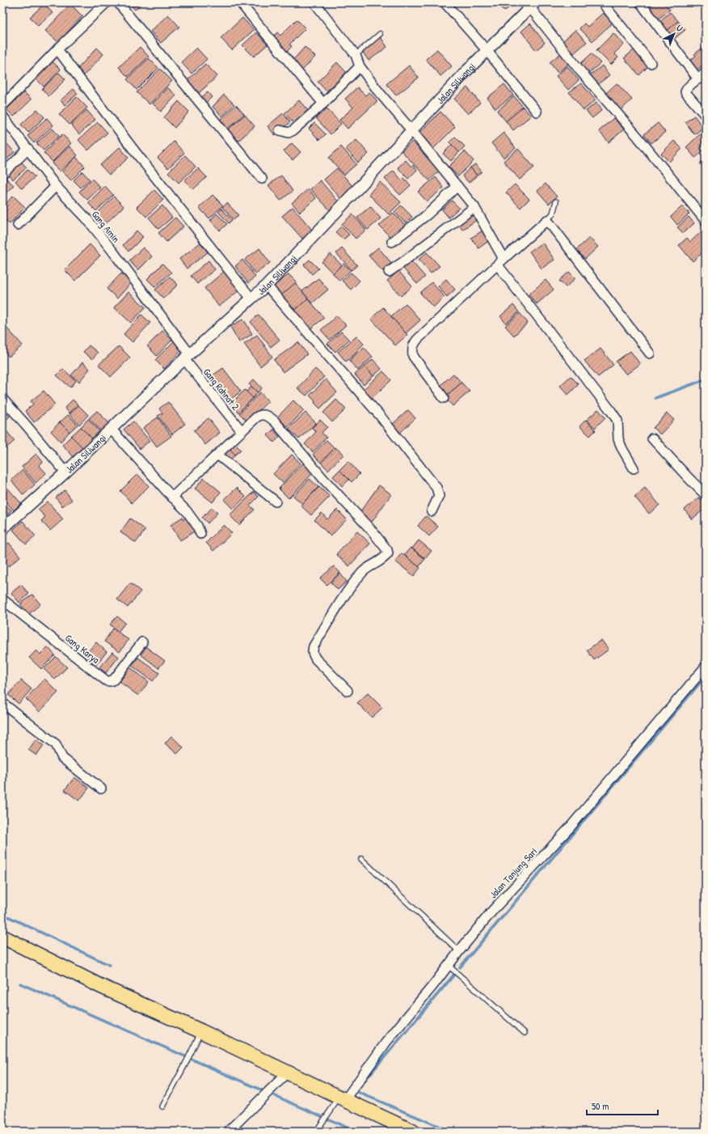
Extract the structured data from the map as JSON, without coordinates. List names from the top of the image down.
{
  "streets": {
    "street": [
      "Jalan Siliwangi",
      "Gang Amin",
      "Gang Rahnat 2",
      "Gang Karya",
      "Jalan Tanjung Sari"
    ]
  },
  "crossings": [
    ["Jalan Siliwangi", "Gang Amin"],
    ["Jalan Siliwangi", "Gang Rahnat 2"],
    ["Gang Amin", "Gang Rahnat 2"]
  ],
  "scale_bar": "50 m",
  "north": "top right"
}
